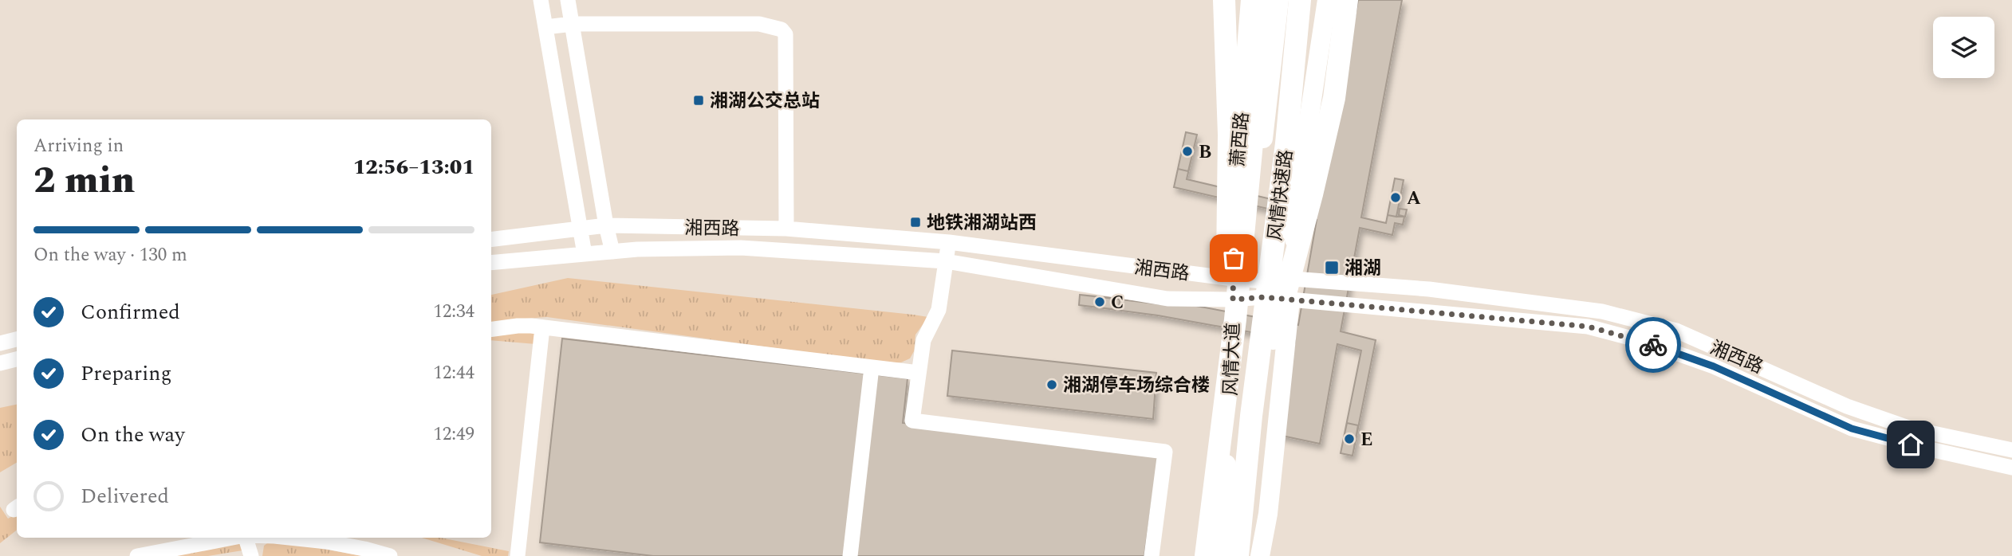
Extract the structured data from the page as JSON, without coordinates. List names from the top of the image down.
{
  "streets": {
    "highway": ["风情快速路"],
    "main road": ["萧西路", "风情大道"],
    "street": ["湘西路"]
  },
  "crossings": [
    ["萧西路", "湘西路"],
    ["萧西路", "风情大道"],
    ["风情快速路", "风情大道"],
    ["湘西路", "风情大道"]
  ],
  "places": {
    "transit": ["湘湖公交总站", "地铁湘湖站西", "湘湖"],
    "other": [
      "B",
      "A",
      "C",
      "湘湖停车场综合楼",
      "E"
    ]
  },
  "page": {
    "heading": ["2 min", "Arriving in", "12:56–13:01"],
    "bar": "On the way · 130 m",
    "list": [
      ["Confirmed", "12:34"],
      ["Preparing", "12:44"],
      ["On the way", "12:49"],
      "Delivered"
    ]
  }
}
